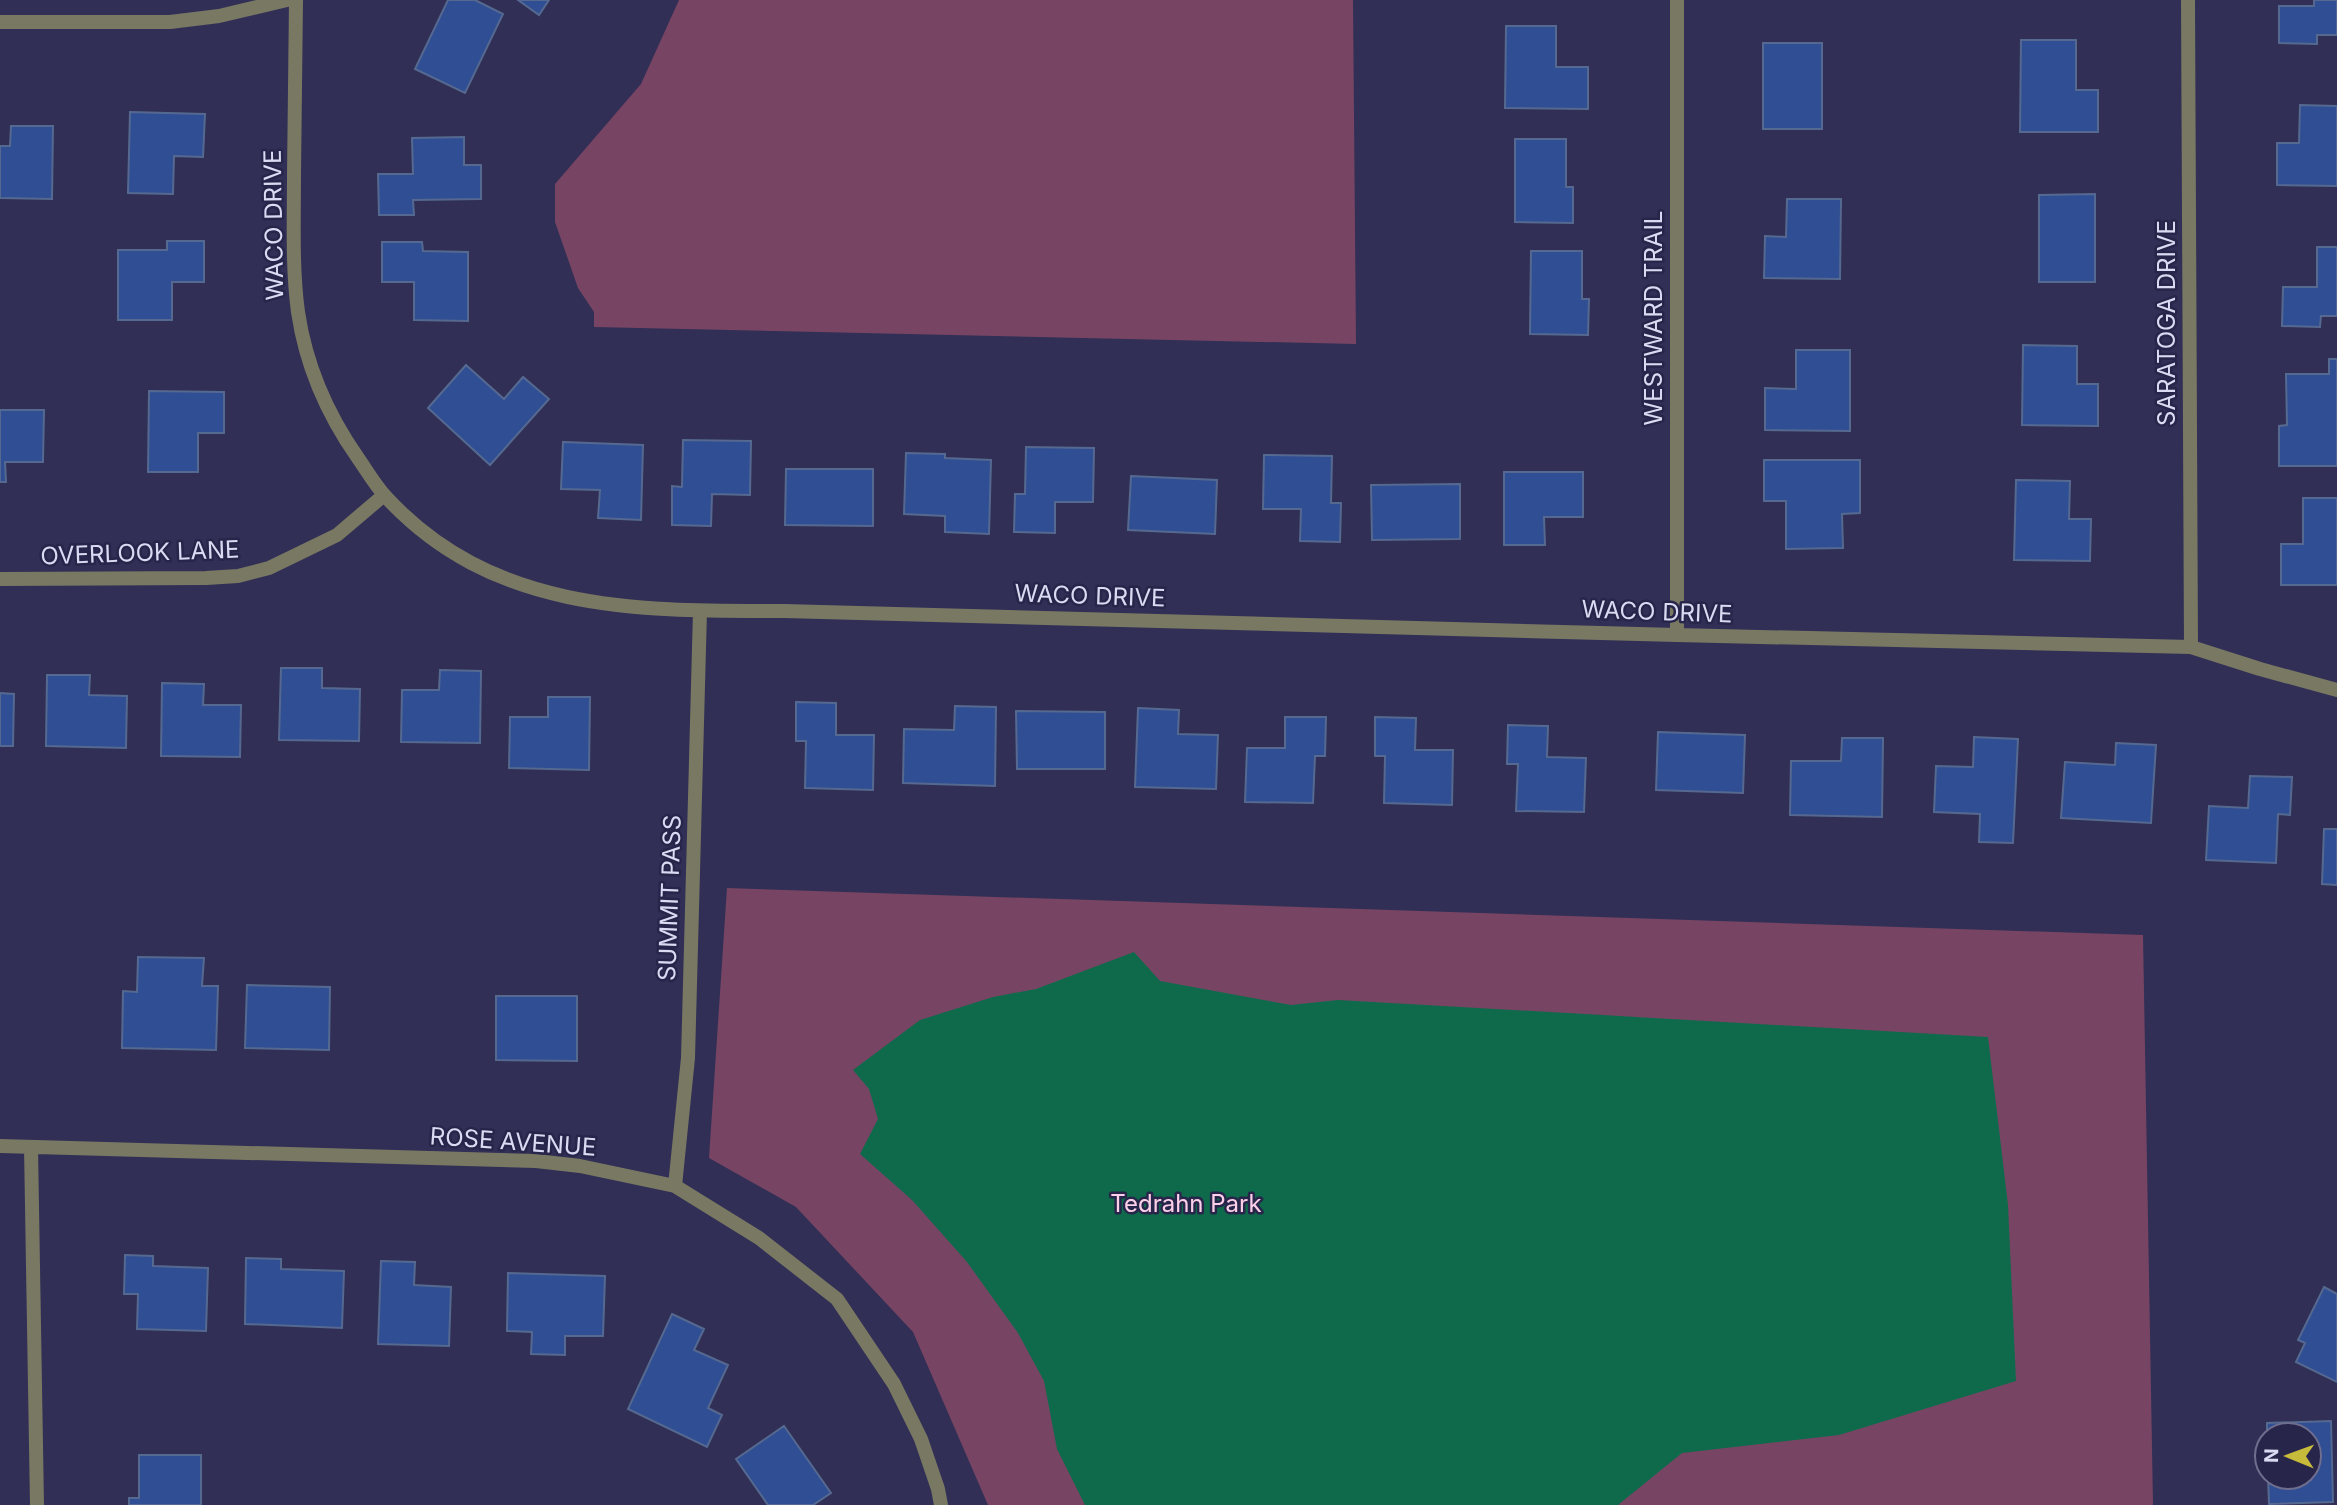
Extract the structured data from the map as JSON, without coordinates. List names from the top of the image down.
{
  "streets": {
    "street": [
      "WACO DRIVE",
      "WESTWARD TRAIL",
      "SARATOGA DRIVE",
      "OVERLOOK LANE",
      "SUMMIT PASS",
      "ROSE AVENUE"
    ]
  },
  "crossings": [
    ["WACO DRIVE", "WESTWARD TRAIL"],
    ["WACO DRIVE", "SARATOGA DRIVE"],
    ["WACO DRIVE", "OVERLOOK LANE"],
    ["WACO DRIVE", "SUMMIT PASS"],
    ["SUMMIT PASS", "ROSE AVENUE"]
  ],
  "parks": ["Tedrahn Park"],
  "north": "left"
}
